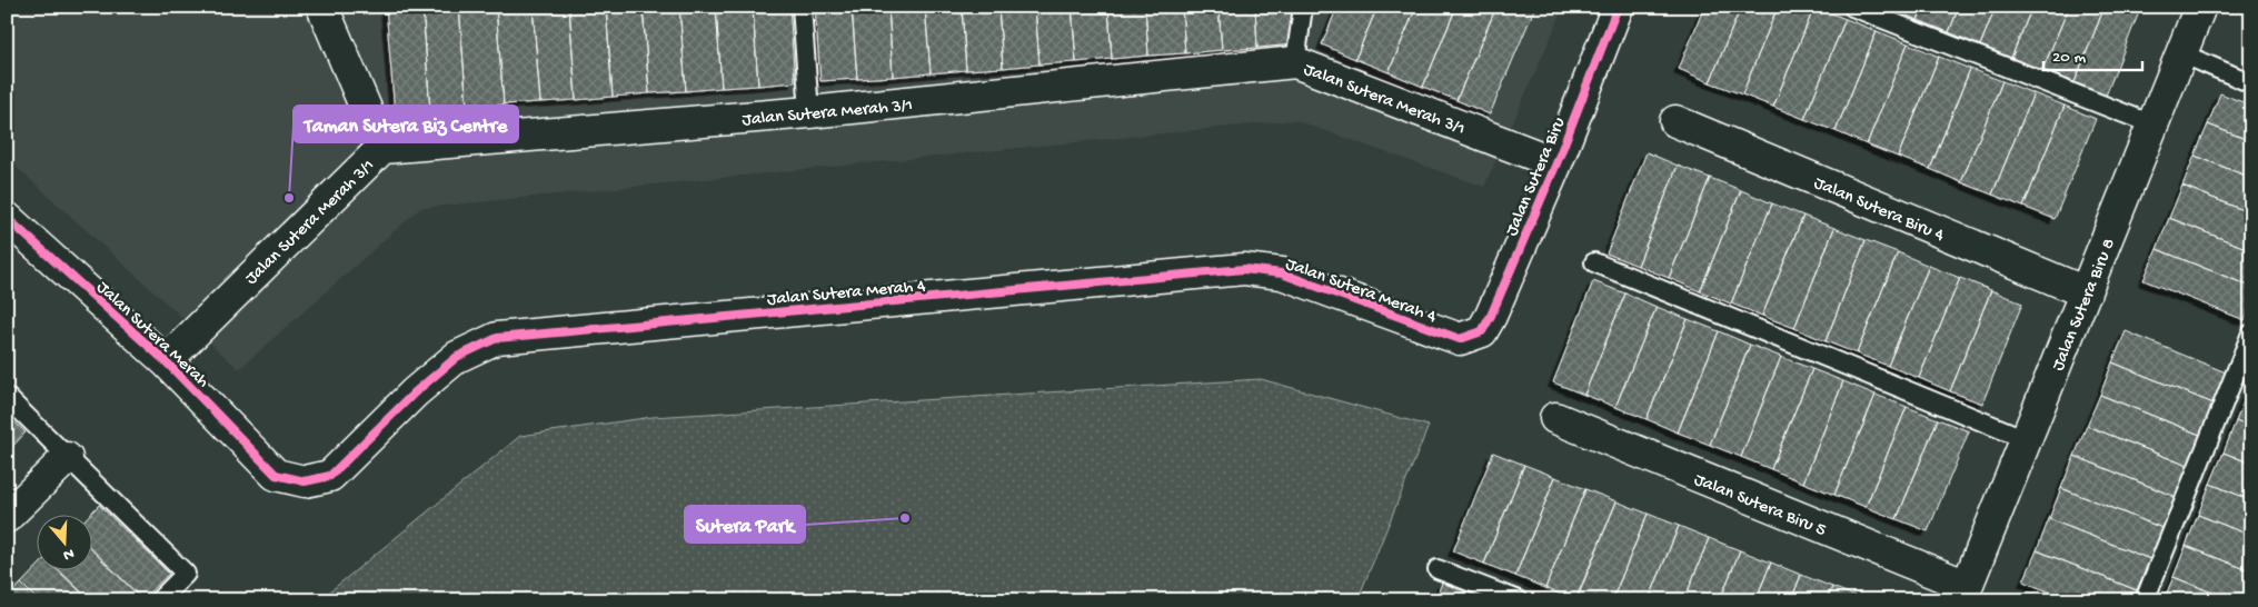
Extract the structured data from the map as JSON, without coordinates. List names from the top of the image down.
{
  "streets": {
    "street": [
      "Jalan Sutera Merah 3/1",
      "Jalan Sutera Biru",
      "Jalan Sutera Biru 4",
      "Jalan Sutera Merah 4",
      "Jalan Sutera Biru 8",
      "Jalan Sutera Merah",
      "Jalan Sutera Biru 5"
    ]
  },
  "crossings": [
    ["Jalan Sutera Merah 3/1", "Jalan Sutera Biru"],
    ["Jalan Sutera Merah 3/1", "Jalan Sutera Merah"],
    ["Jalan Sutera Biru", "Jalan Sutera Merah 4"],
    ["Jalan Sutera Biru 4", "Jalan Sutera Biru 8"],
    ["Jalan Sutera Merah 4", "Jalan Sutera Merah"],
    ["Jalan Sutera Biru 8", "Jalan Sutera Biru 5"]
  ],
  "places": ["Taman Sutera Biz Centre", "Sutera Park"],
  "scale_bar": "20 m",
  "north": "bottom"
}
